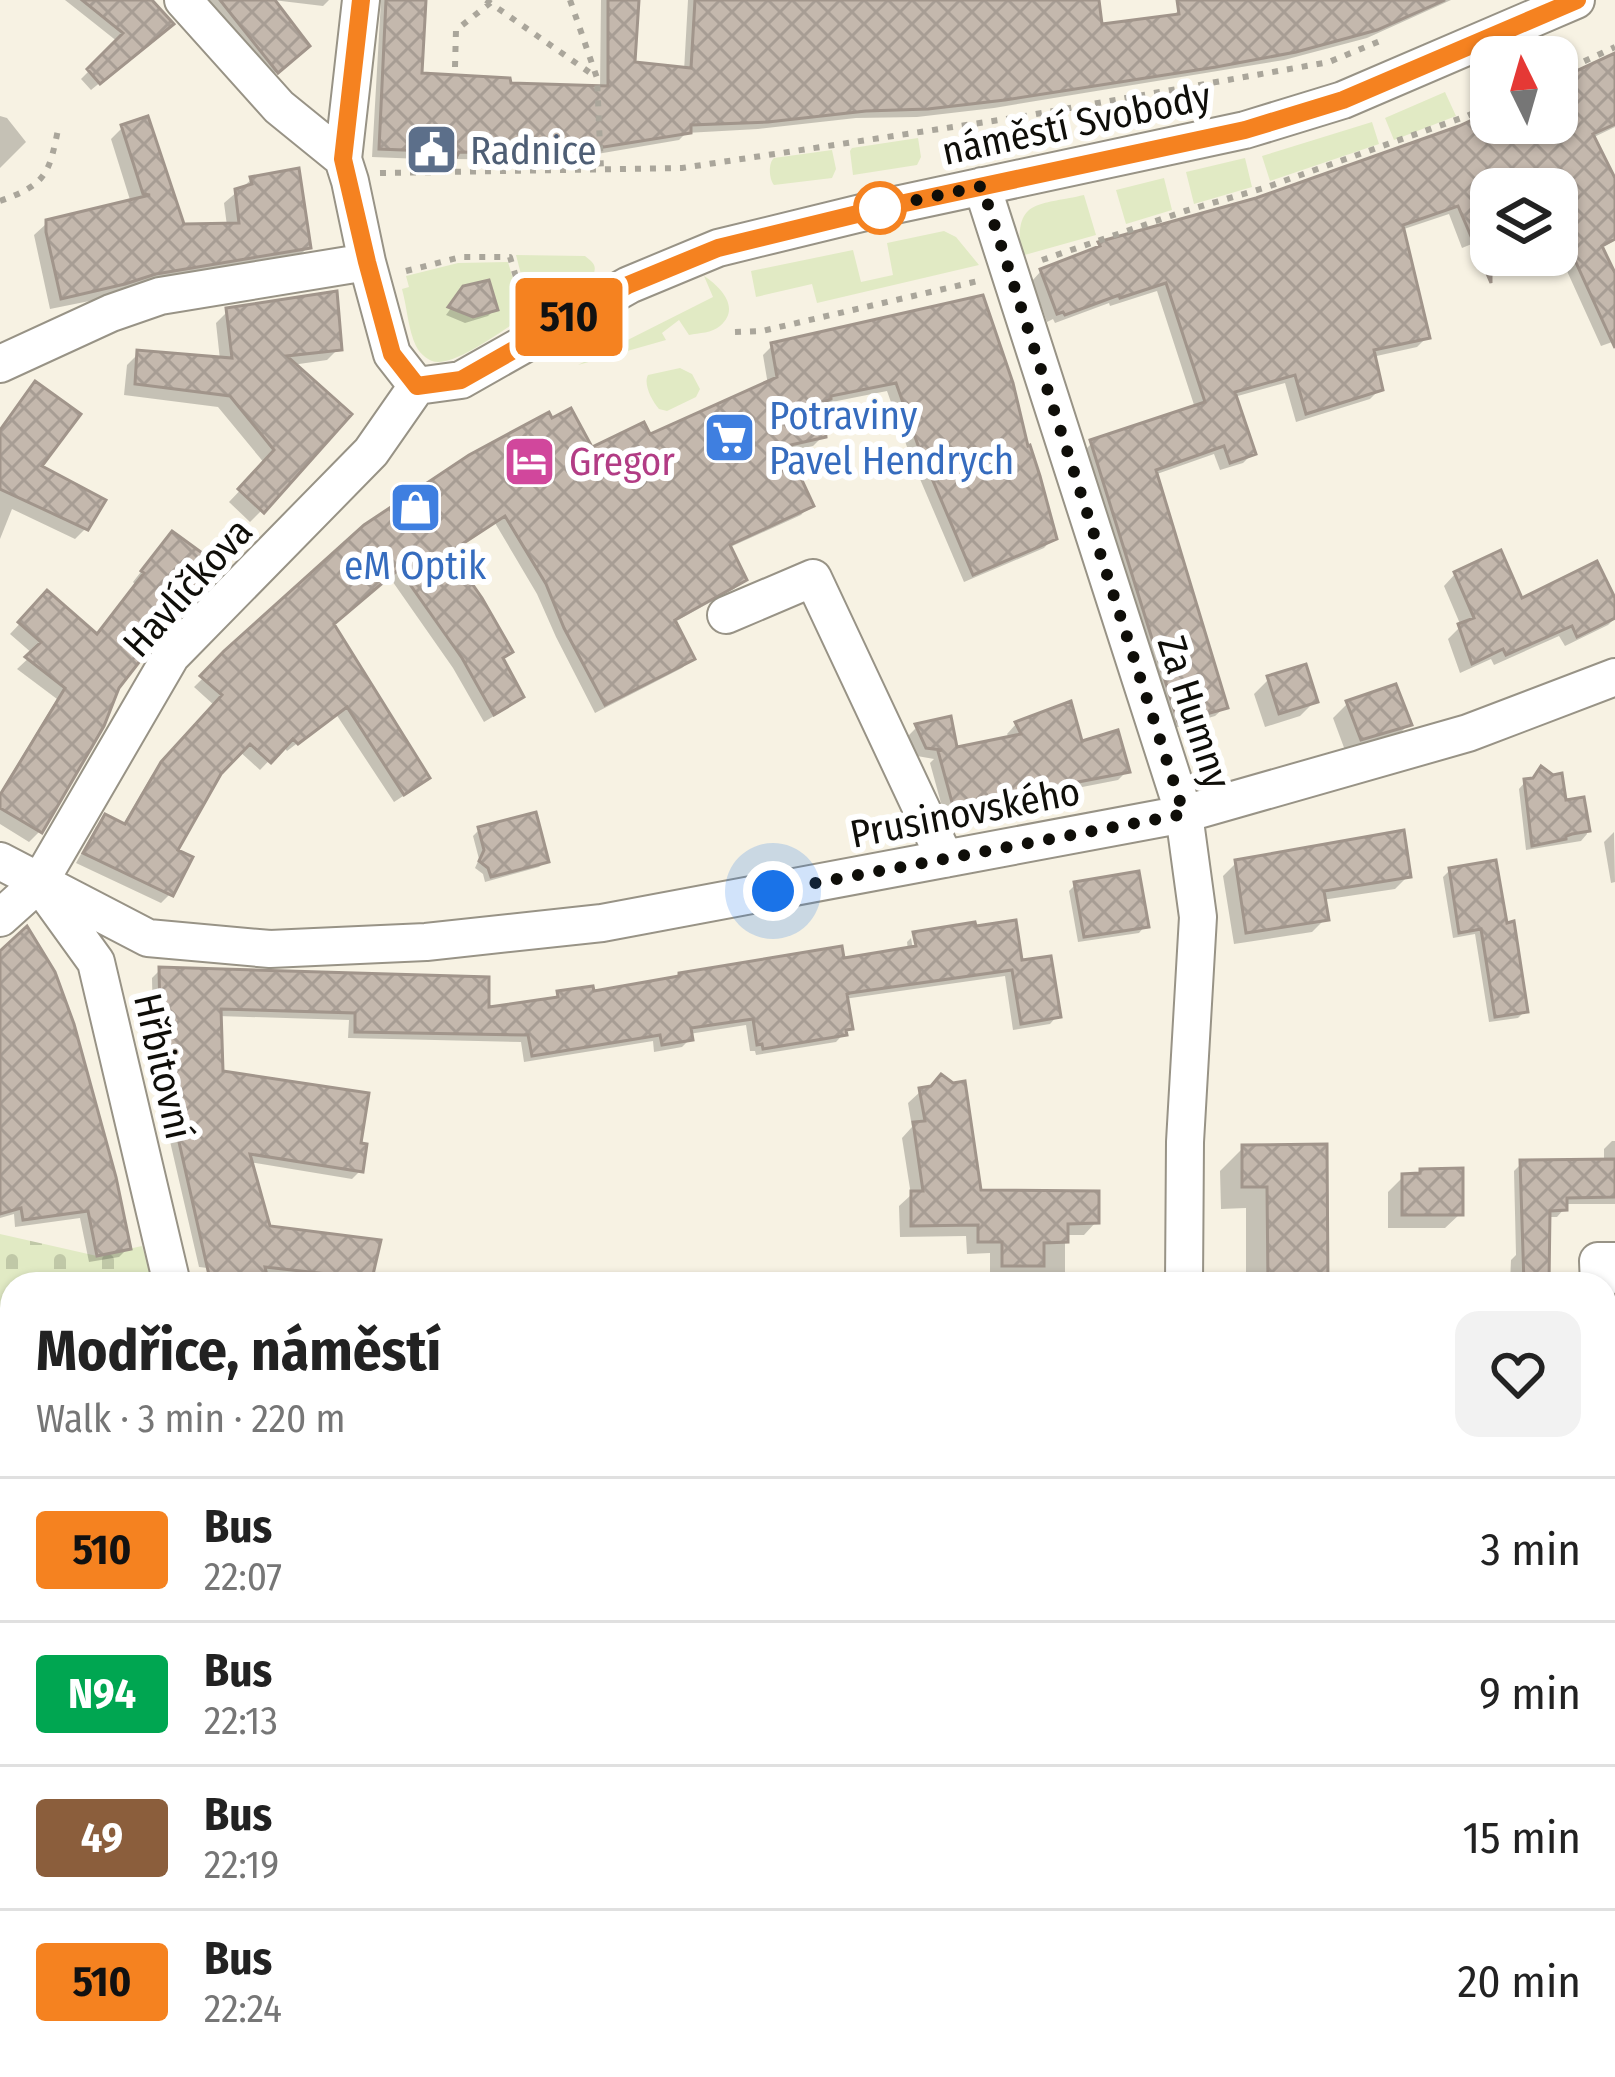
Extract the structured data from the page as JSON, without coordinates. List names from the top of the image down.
{
  "streets": {
    "street": [
      "náměstí Svobody",
      "Havlíčkova",
      "Za Humny",
      "Prusinovského",
      "Hřbitovní"
    ]
  },
  "crossings": [
    ["náměstí Svobody", "Havlíčkova"],
    ["náměstí Svobody", "Za Humny"],
    ["Havlíčkova", "Prusinovského"],
    ["Havlíčkova", "Hřbitovní"],
    ["Za Humny", "Prusinovského"],
    ["Prusinovského", "Hřbitovní"]
  ],
  "places": {
    "public building": ["Radnice"],
    "supermarket": ["Potraviny Pavel Hendrych"],
    "hotel": ["Gregor"],
    "shop": ["eM Optik"]
  },
  "lines": ["bus line 510"],
  "north": "top",
  "page": {
    "on_map": "510",
    "heading": ["Modřice, náměstí", "Walk · 3 min · 220 m"],
    "list": [
      {
        "mark": "510",
        "name": "Bus",
        "note": "22:07",
        "value": "3 min"
      },
      {
        "mark": "N94",
        "name": "Bus",
        "note": "22:13",
        "value": "9 min"
      },
      {
        "mark": "49",
        "name": "Bus",
        "note": "22:19",
        "value": "15 min"
      },
      {
        "mark": "510",
        "name": "Bus",
        "note": "22:24",
        "value": "20 min"
      }
    ]
  }
}
